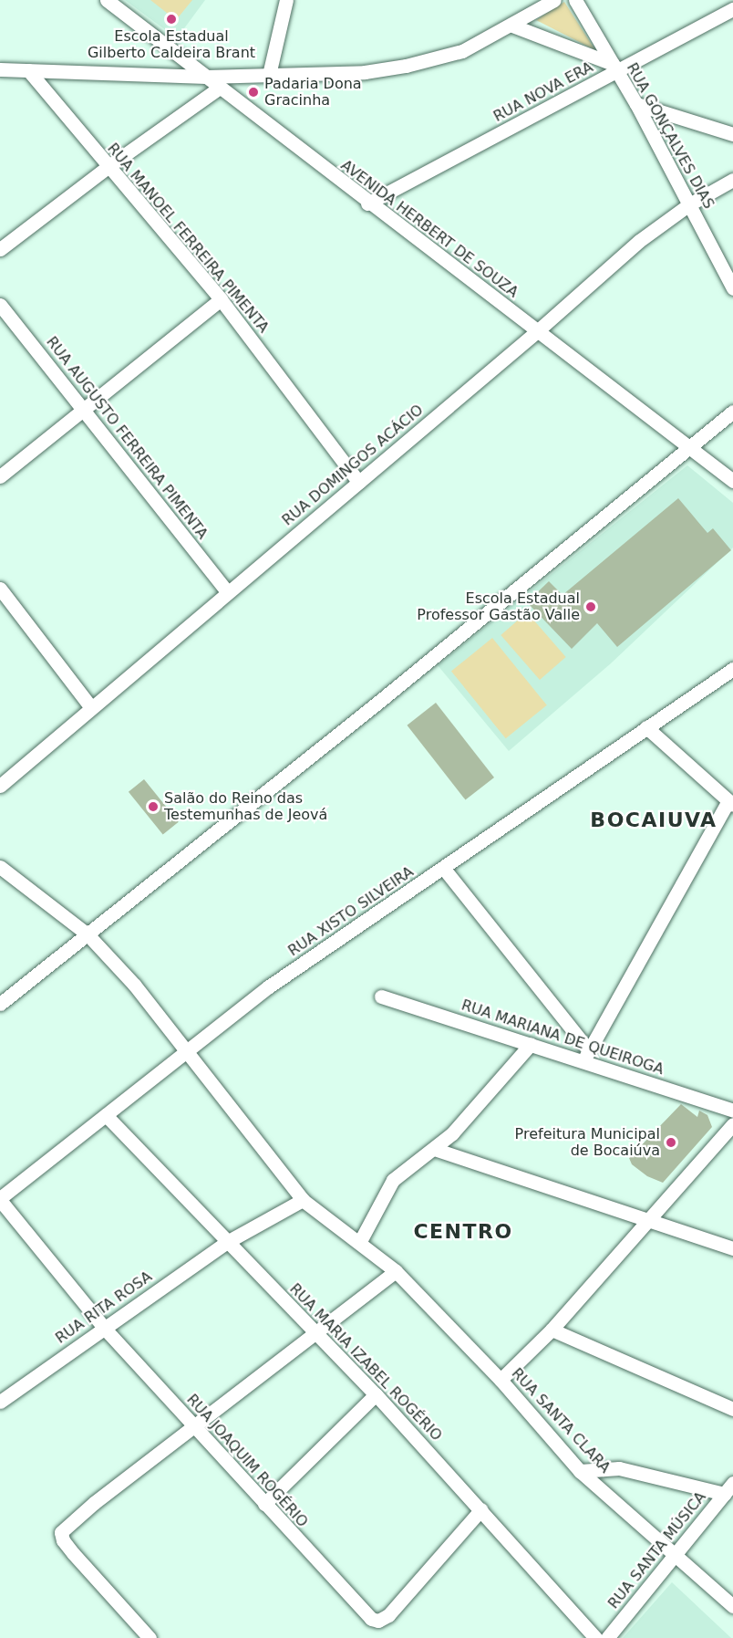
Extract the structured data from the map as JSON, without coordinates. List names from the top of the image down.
{
  "streets": {
    "street": [
      "RUA NOVA ERA",
      "RUA GONÇALVES DIAS",
      "AVENIDA HERBERT DE SOUZA",
      "RUA MANOEL FERREIRA PIMENTA",
      "RUA AUGUSTO FERREIRA PIMENTA",
      "RUA DOMINGOS ACÁCIO",
      "RUA XISTO SILVEIRA",
      "RUA MARIANA DE QUEIROGA",
      "RUA RITA ROSA",
      "RUA MARIA IZABEL ROGÉRIO",
      "RUA SANTA CLARA",
      "RUA JOAQUIM ROGÉRIO",
      "RUA SANTA MÚSICA"
    ]
  },
  "crossings": [
    ["RUA NOVA ERA", "RUA GONÇALVES DIAS"],
    ["RUA NOVA ERA", "AVENIDA HERBERT DE SOUZA"],
    ["RUA GONÇALVES DIAS", "RUA DOMINGOS ACÁCIO"],
    ["AVENIDA HERBERT DE SOUZA", "RUA DOMINGOS ACÁCIO"],
    ["RUA MANOEL FERREIRA PIMENTA", "RUA DOMINGOS ACÁCIO"],
    ["RUA AUGUSTO FERREIRA PIMENTA", "RUA DOMINGOS ACÁCIO"],
    ["RUA XISTO SILVEIRA", "RUA MARIA IZABEL ROGÉRIO"],
    ["RUA XISTO SILVEIRA", "RUA SANTA CLARA"],
    ["RUA XISTO SILVEIRA", "RUA JOAQUIM ROGÉRIO"],
    ["RUA RITA ROSA", "RUA MARIA IZABEL ROGÉRIO"],
    ["RUA RITA ROSA", "RUA SANTA CLARA"],
    ["RUA RITA ROSA", "RUA JOAQUIM ROGÉRIO"],
    ["RUA MARIA IZABEL ROGÉRIO", "RUA JOAQUIM ROGÉRIO"],
    ["RUA SANTA CLARA", "RUA SANTA MÚSICA"]
  ],
  "districts": ["BOCAIUVA", "CENTRO"],
  "places": [
    "Escola Estadual Gilberto Caldeira Brant",
    "Padaria Dona Gracinha",
    "Escola Estadual Professor Gastão Valle",
    "Salão do Reino das Testemunhas de Jeová",
    "Prefeitura Municipal de Bocaiúva"
  ]
}
